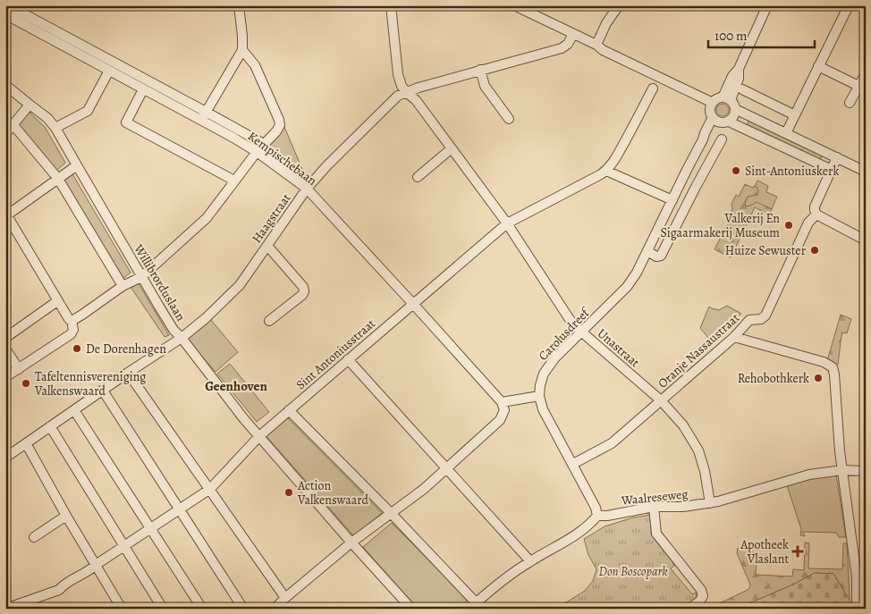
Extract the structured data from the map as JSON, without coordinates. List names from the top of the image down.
{
  "streets": {
    "street": [
      "Kempischebaan",
      "Haagstraat",
      "Willibrorduslaan",
      "Carolusdreef",
      "Unastraat",
      "Oranje Nassaustraat",
      "Sint Antoniusstraat",
      "Waalreseweg"
    ]
  },
  "crossings": [
    ["Kempischebaan", "Haagstraat"],
    ["Kempischebaan", "Sint Antoniusstraat"],
    ["Haagstraat", "Willibrorduslaan"],
    ["Haagstraat", "Unastraat"],
    ["Willibrorduslaan", "Sint Antoniusstraat"],
    ["Carolusdreef", "Unastraat"],
    ["Unastraat", "Oranje Nassaustraat"],
    ["Unastraat", "Sint Antoniusstraat"],
    ["Unastraat", "Waalreseweg"]
  ],
  "districts": ["Geenhoven"],
  "parks": ["Don Boscopark"],
  "places": {
    "other": [
      "Sint-Antoniuskerk",
      "Valkerij En Sigaarmakerij Museum",
      "Huize Sewuster",
      "De Dorenhagen",
      "Rehobothkerk",
      "Tafeltennisvereniging Valkenswaard",
      "Action Valkenswaard"
    ],
    "health": ["Apotheek Vlaslant"]
  },
  "scale_bar": "100 m"
}
